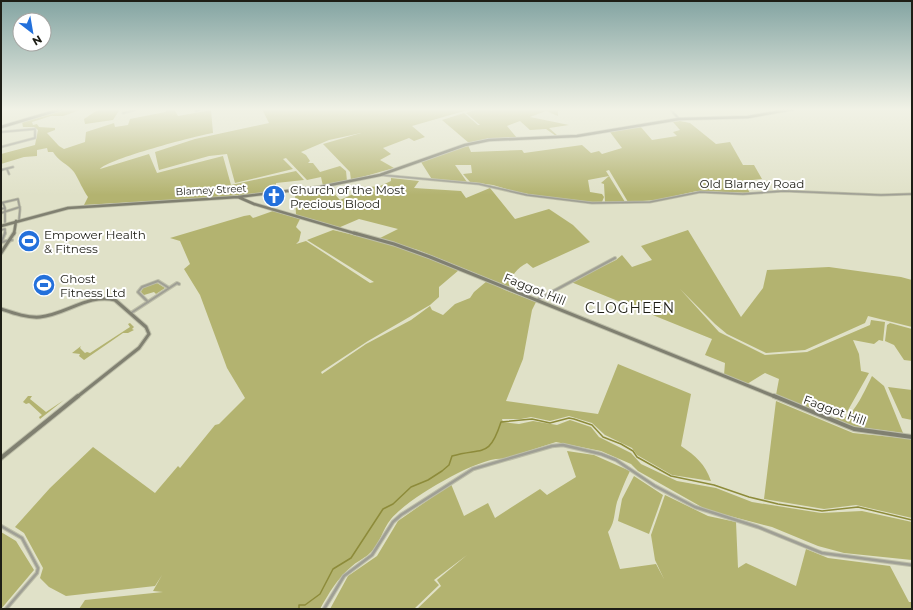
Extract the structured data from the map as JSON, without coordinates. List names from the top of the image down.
{
  "streets": {
    "street": ["Old Blarney Road", "Blarney Street", "Faggot Hill"]
  },
  "crossings": [
    ["Old Blarney Road", "Blarney Street"],
    ["Blarney Street", "Faggot Hill"]
  ],
  "districts": ["CLOGHEEN"],
  "places": {
    "church": ["Church of the Most Precious Blood"],
    "sports": ["Empower Health & Fitness", "Ghost Fitness Ltd"]
  },
  "north": "bottom right"
}
